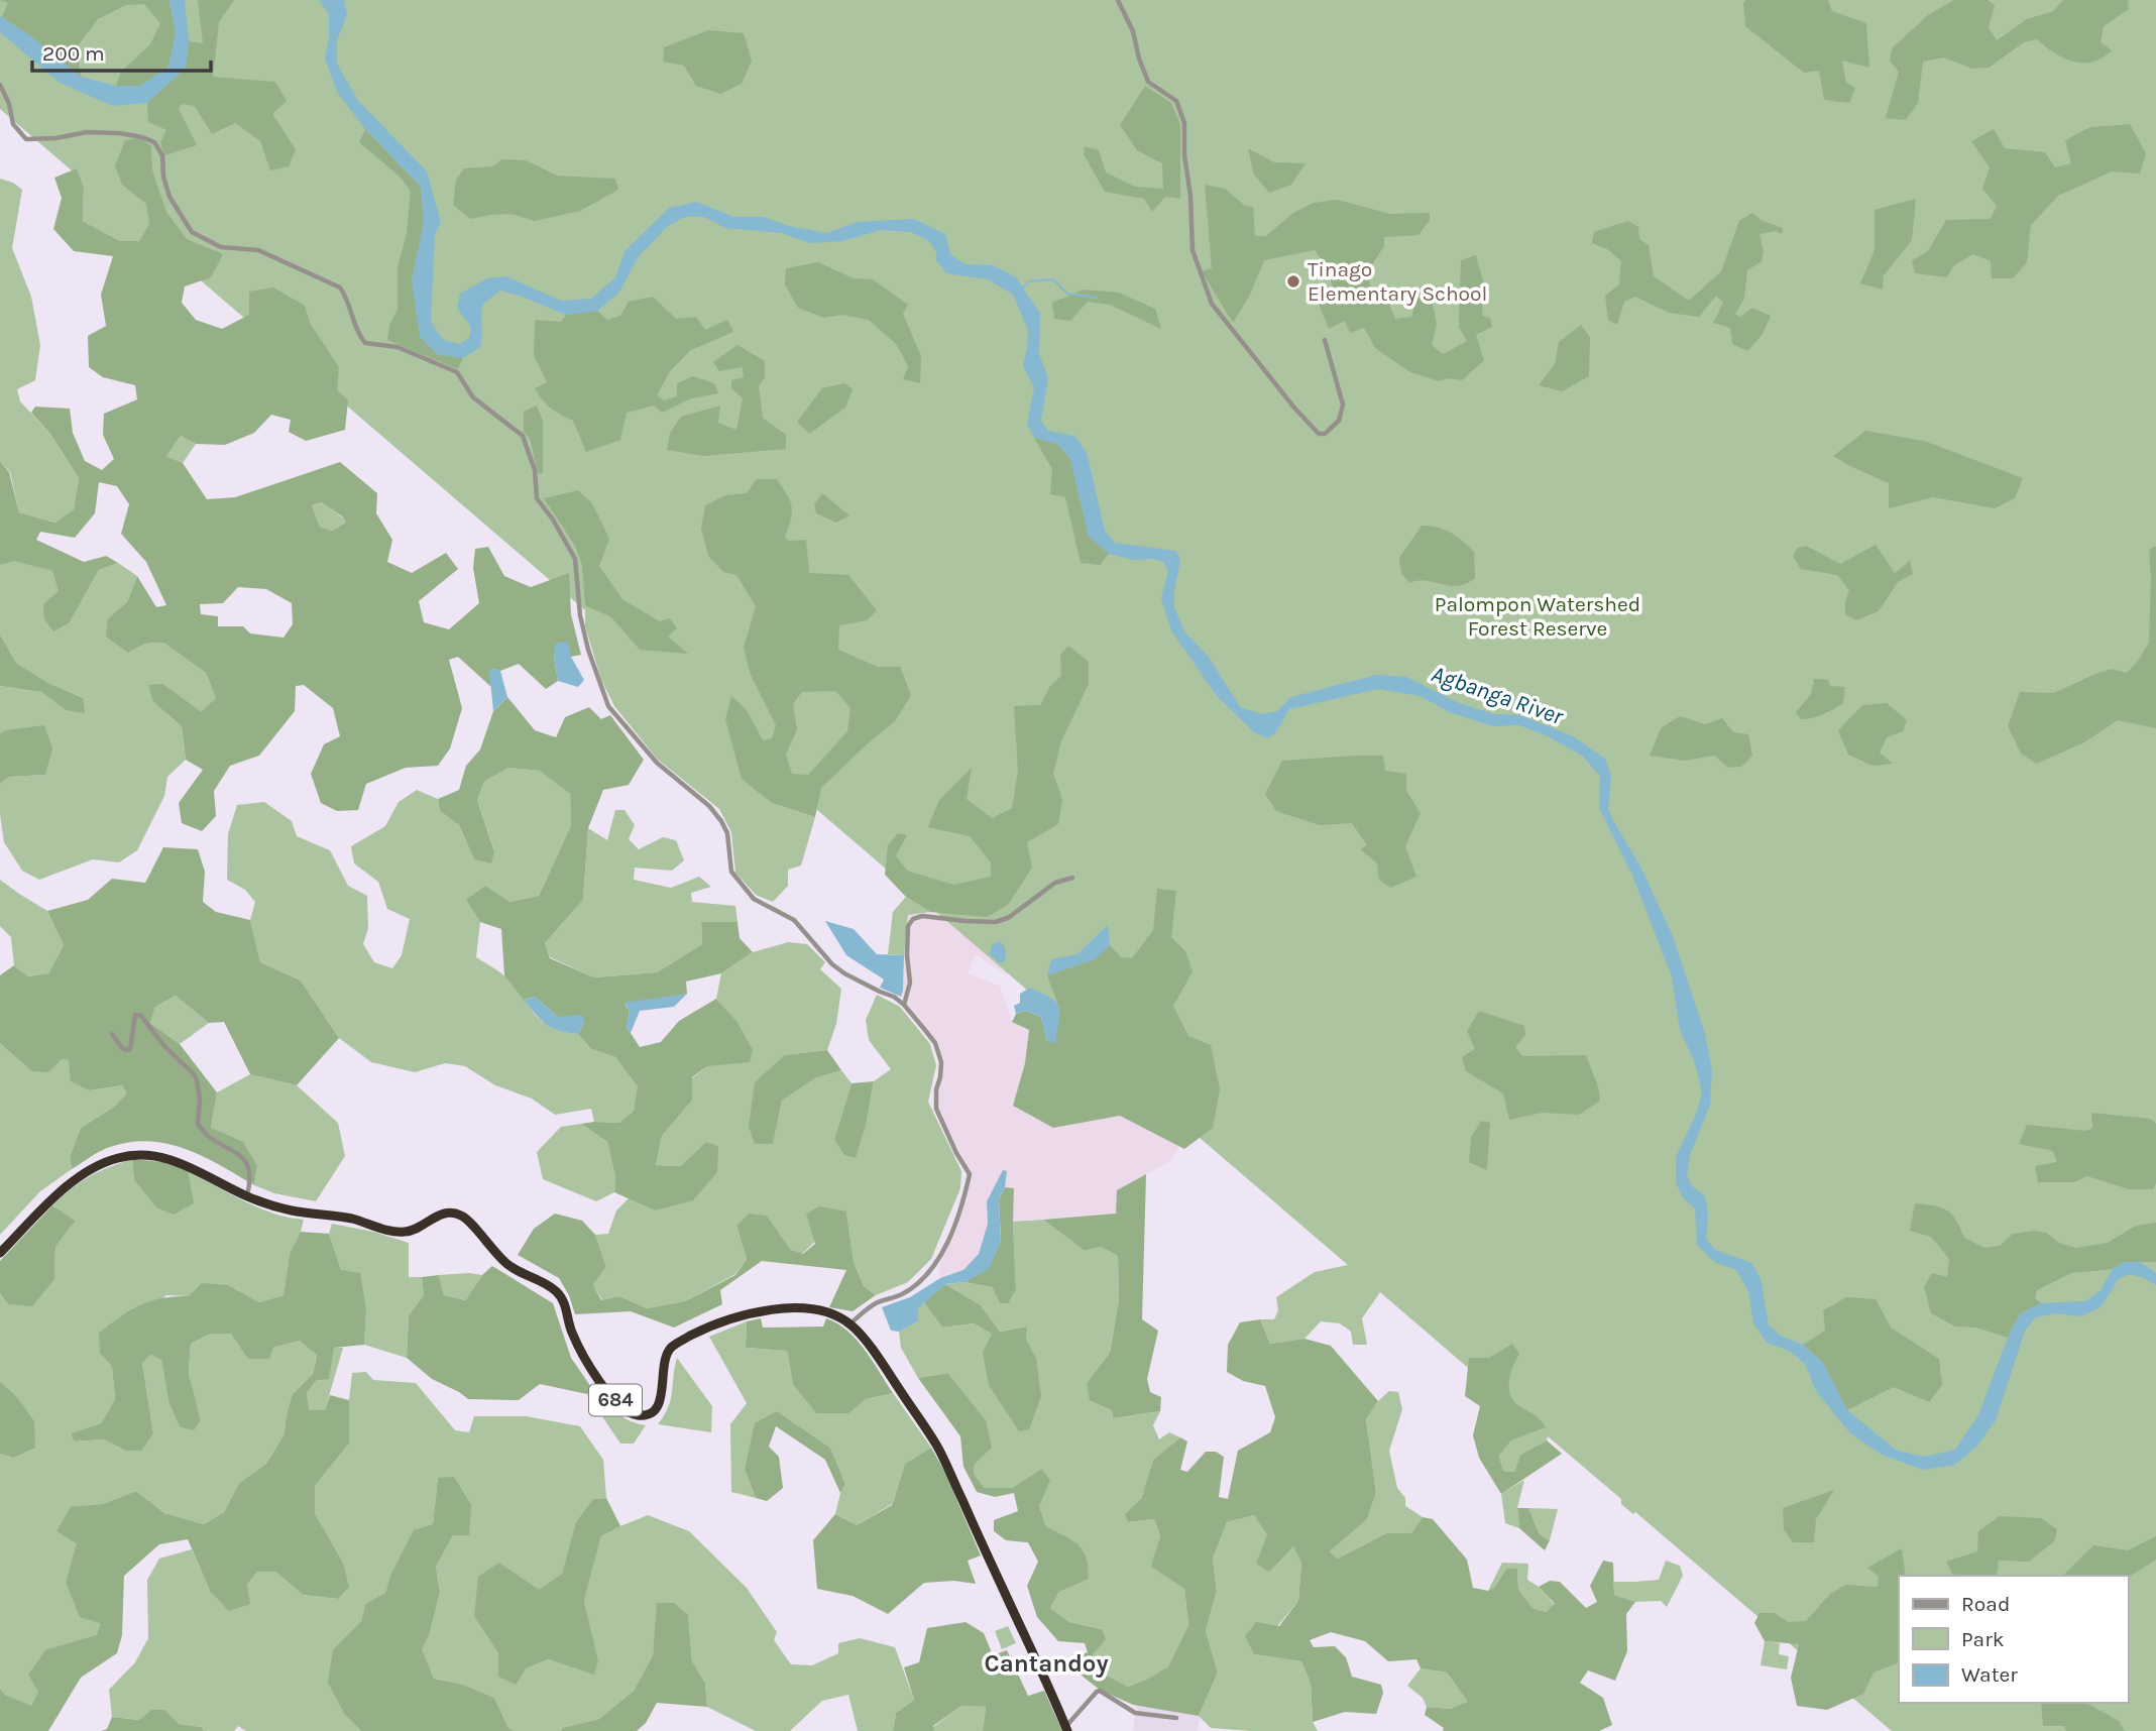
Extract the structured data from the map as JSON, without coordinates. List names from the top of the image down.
{
  "streets": {
    "highway": ["684"]
  },
  "districts": ["Cantandoy"],
  "water": ["Agbanga River"],
  "parks": ["Palompon Watershed Forest Reserve"],
  "places": ["Tinago Elementary School"],
  "legend": ["Road", "Park", "Water"],
  "scale_bar": "200 m"
}
